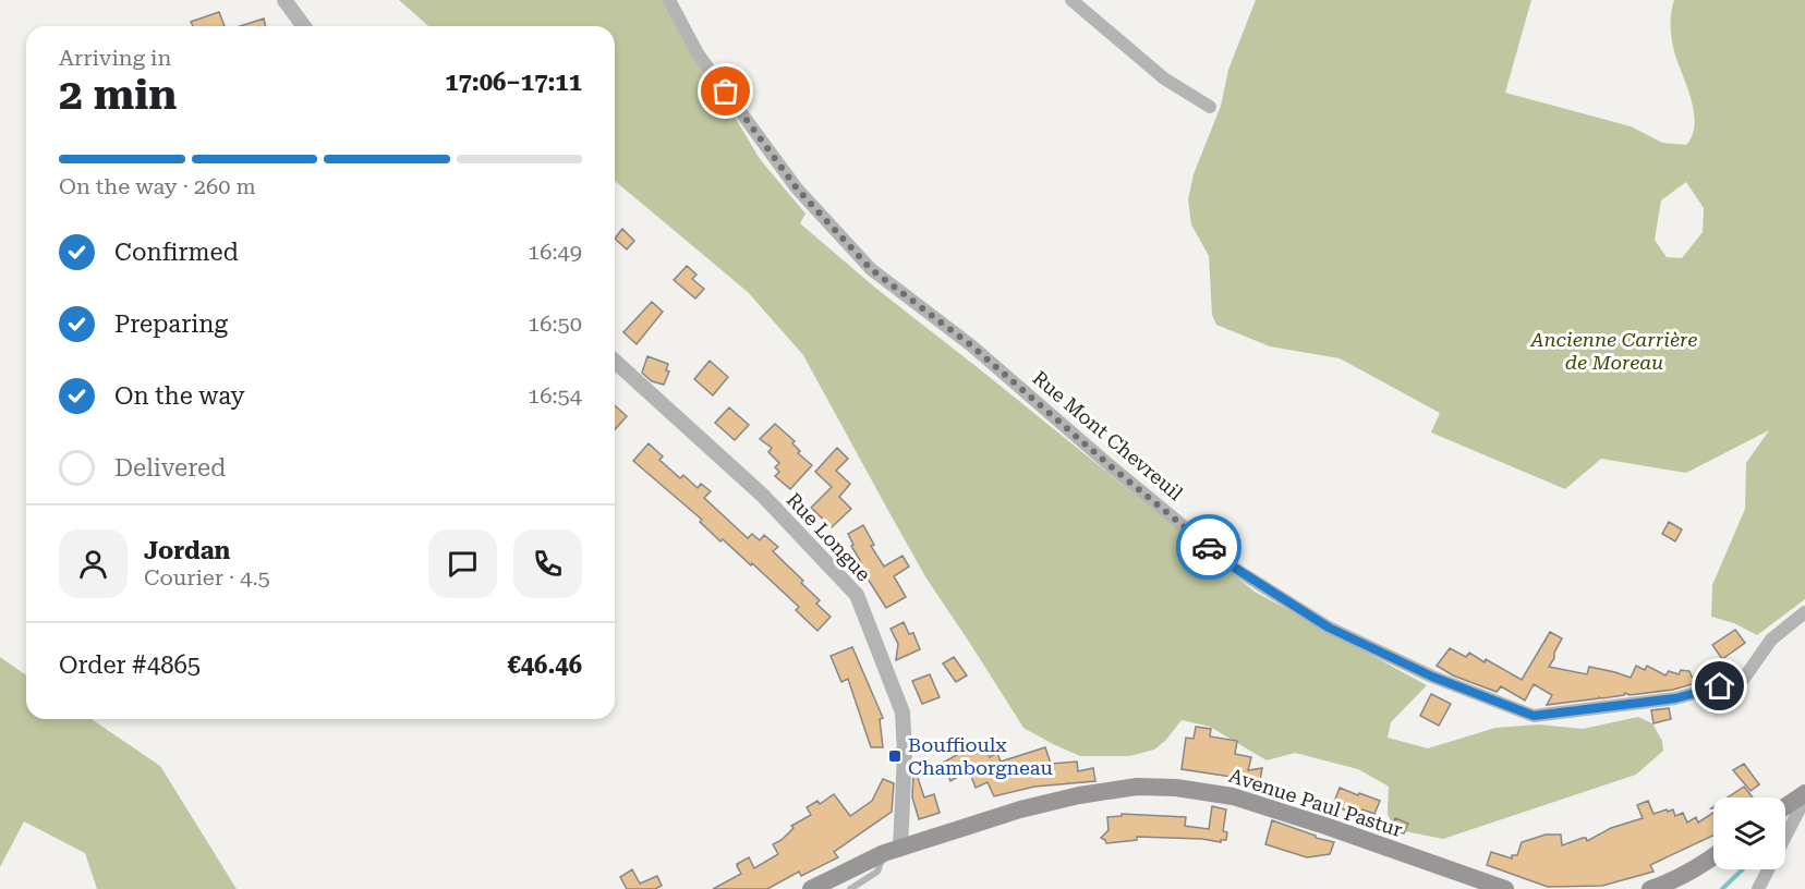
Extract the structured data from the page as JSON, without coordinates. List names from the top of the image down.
{
  "streets": {
    "main road": ["Avenue Paul Pastur"],
    "street": ["Rue Mont Chevreuil", "Rue Longue"]
  },
  "crossings": [
    ["Rue Longue", "Avenue Paul Pastur"]
  ],
  "parks": ["Ancienne Carrière de Moreau"],
  "places": {
    "transit": ["Bouffioulx Chamborgneau"]
  },
  "page": {
    "heading": ["2 min", "Arriving in", "17:06–17:11"],
    "panel": [
      "Jordan",
      "Courier · 4.5",
      "Order #4865",
      "€46.46"
    ],
    "bar": "On the way · 260 m",
    "list": [
      ["Confirmed", "16:49"],
      ["Preparing", "16:50"],
      ["On the way", "16:54"],
      "Delivered"
    ]
  }
}
